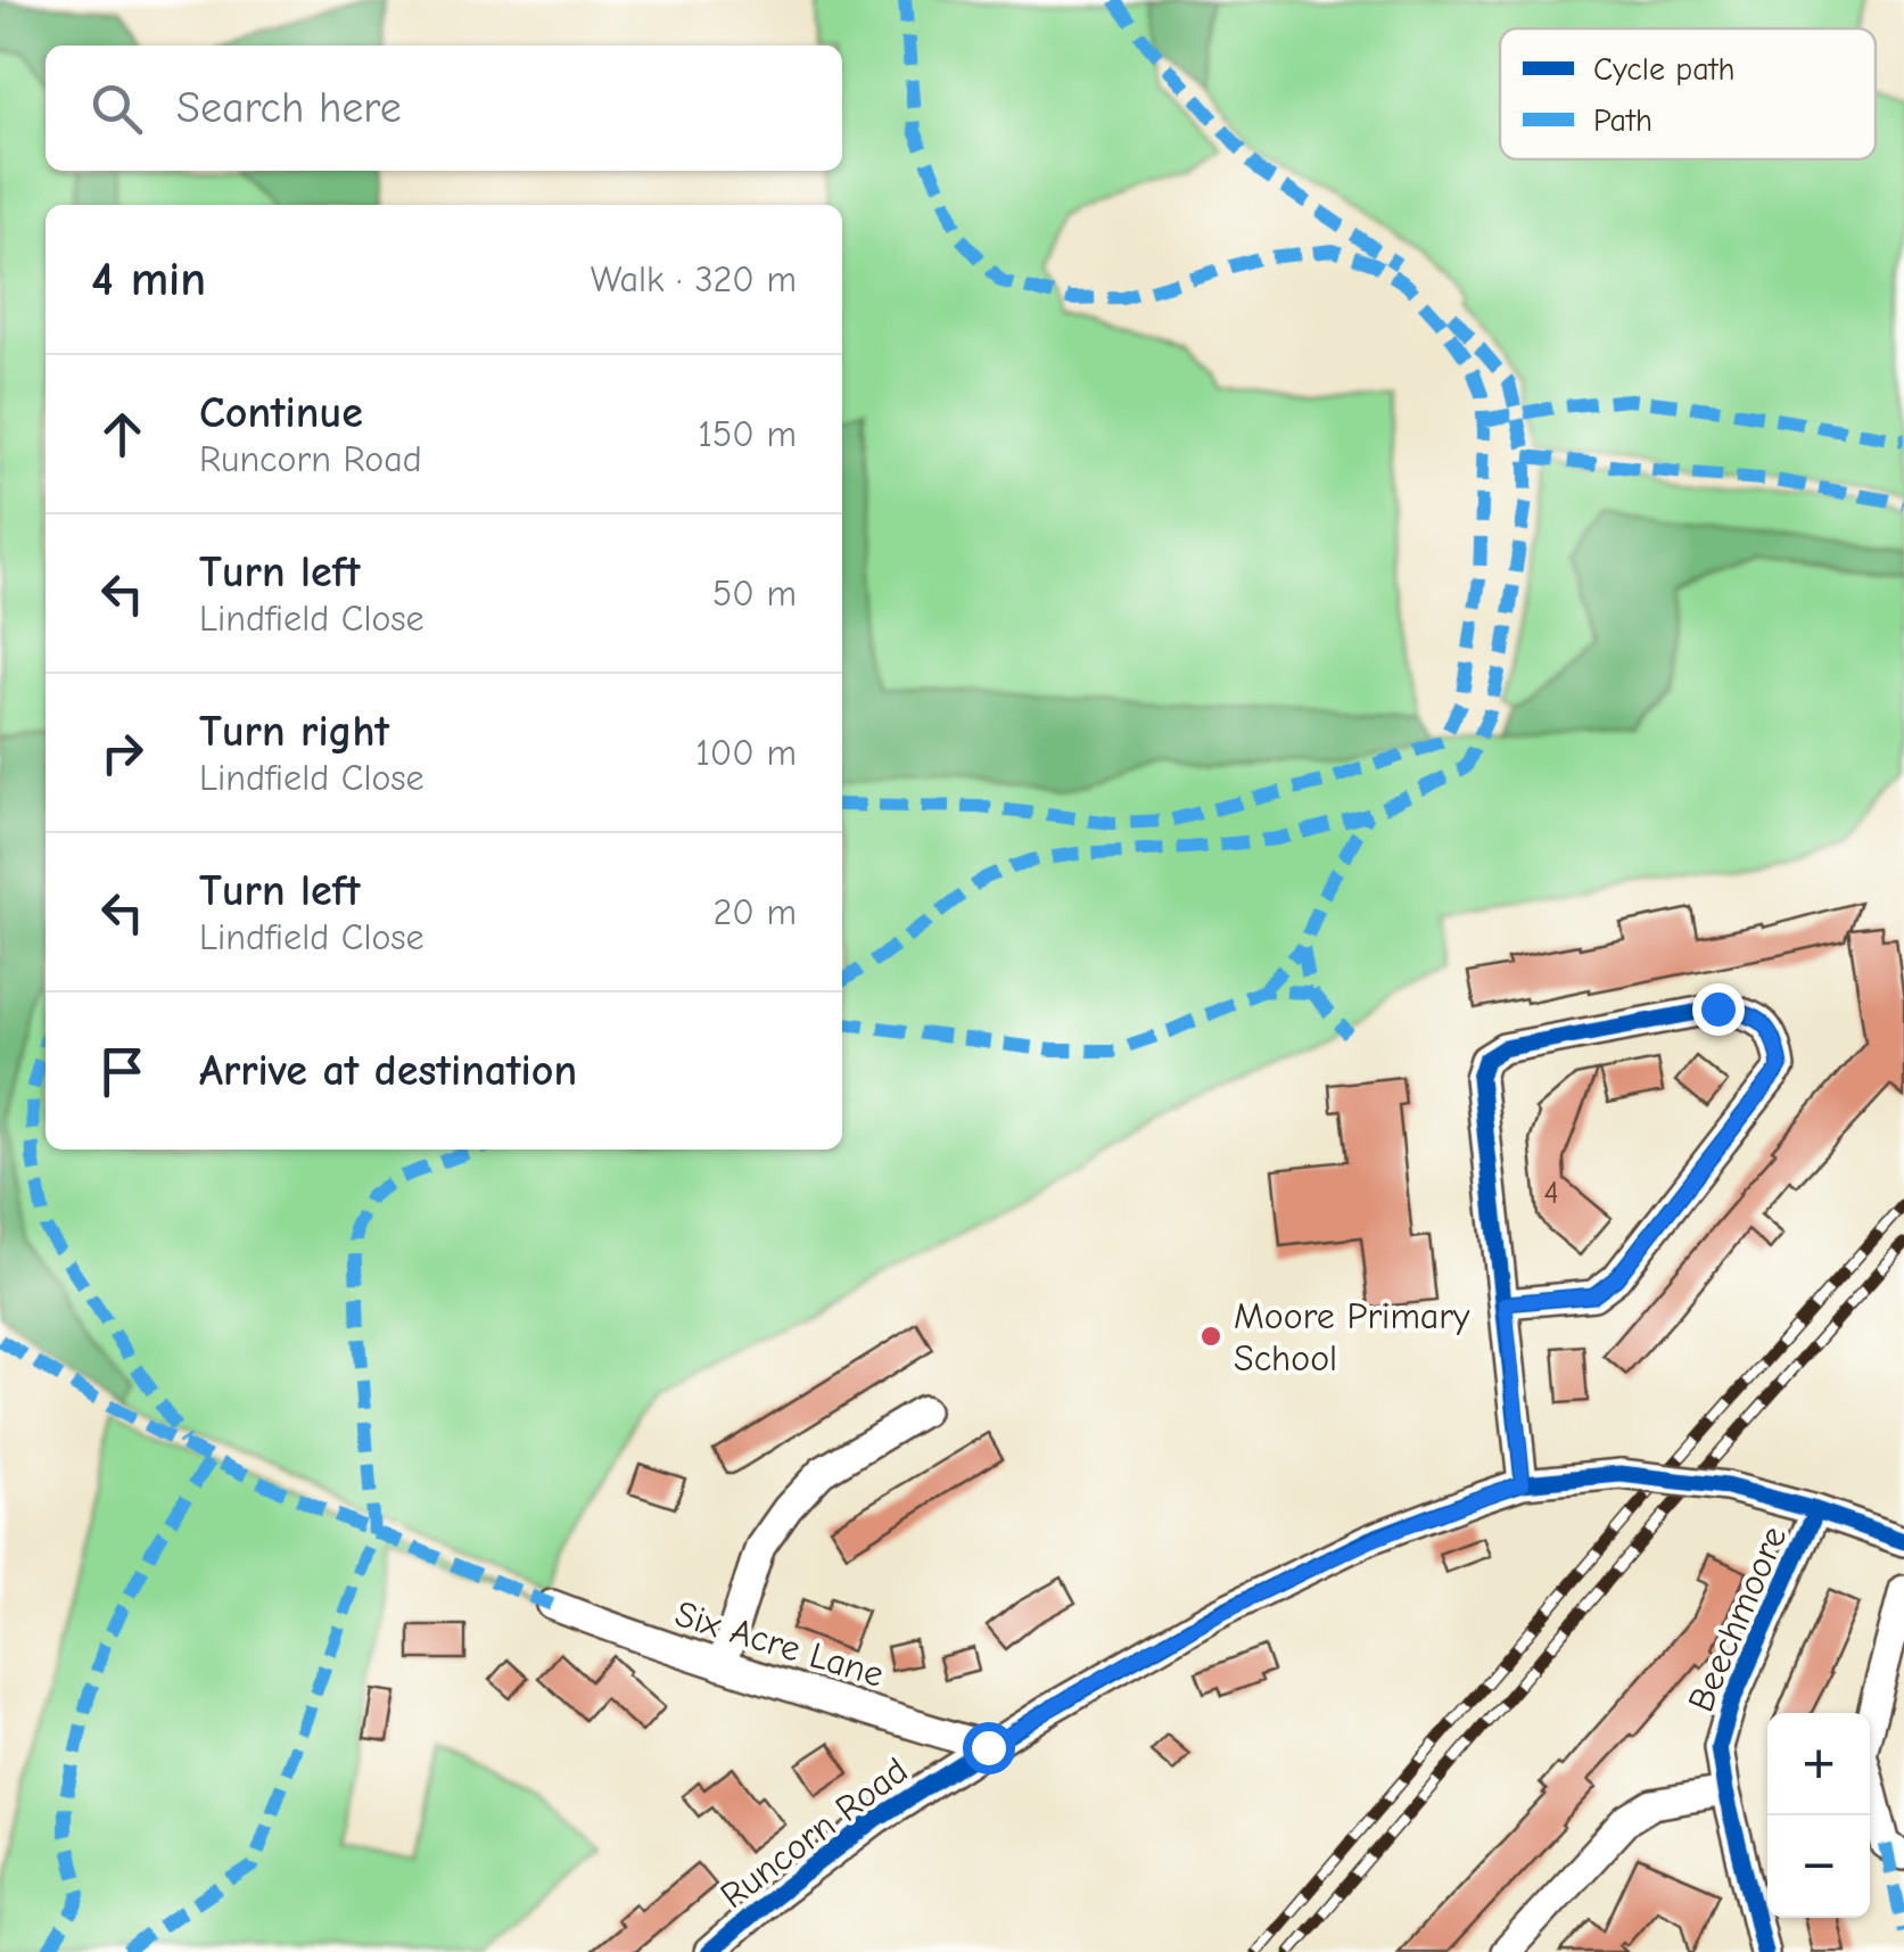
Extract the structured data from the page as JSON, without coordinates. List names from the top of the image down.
{
  "streets": {
    "street": ["Beechmoore", "Six Acre Lane", "Runcorn Road"]
  },
  "crossings": [
    ["Beechmoore", "Runcorn Road"],
    ["Six Acre Lane", "Runcorn Road"]
  ],
  "places": ["Moore Primary School"],
  "house_numbers": ["4"],
  "legend": ["Cycle path", "Path"],
  "page": {
    "search": "Search here",
    "heading": ["4 min", "Walk · 320 m"],
    "list": [
      ["Continue", "Runcorn Road", "150 m"],
      ["Turn left", "Lindfield Close", "50 m"],
      ["Turn right", "Lindfield Close", "100 m"],
      ["Turn left", "Lindfield Close", "20 m"],
      "Arrive at destination"
    ],
    "map_buttons": ["+", "−"]
  }
}
